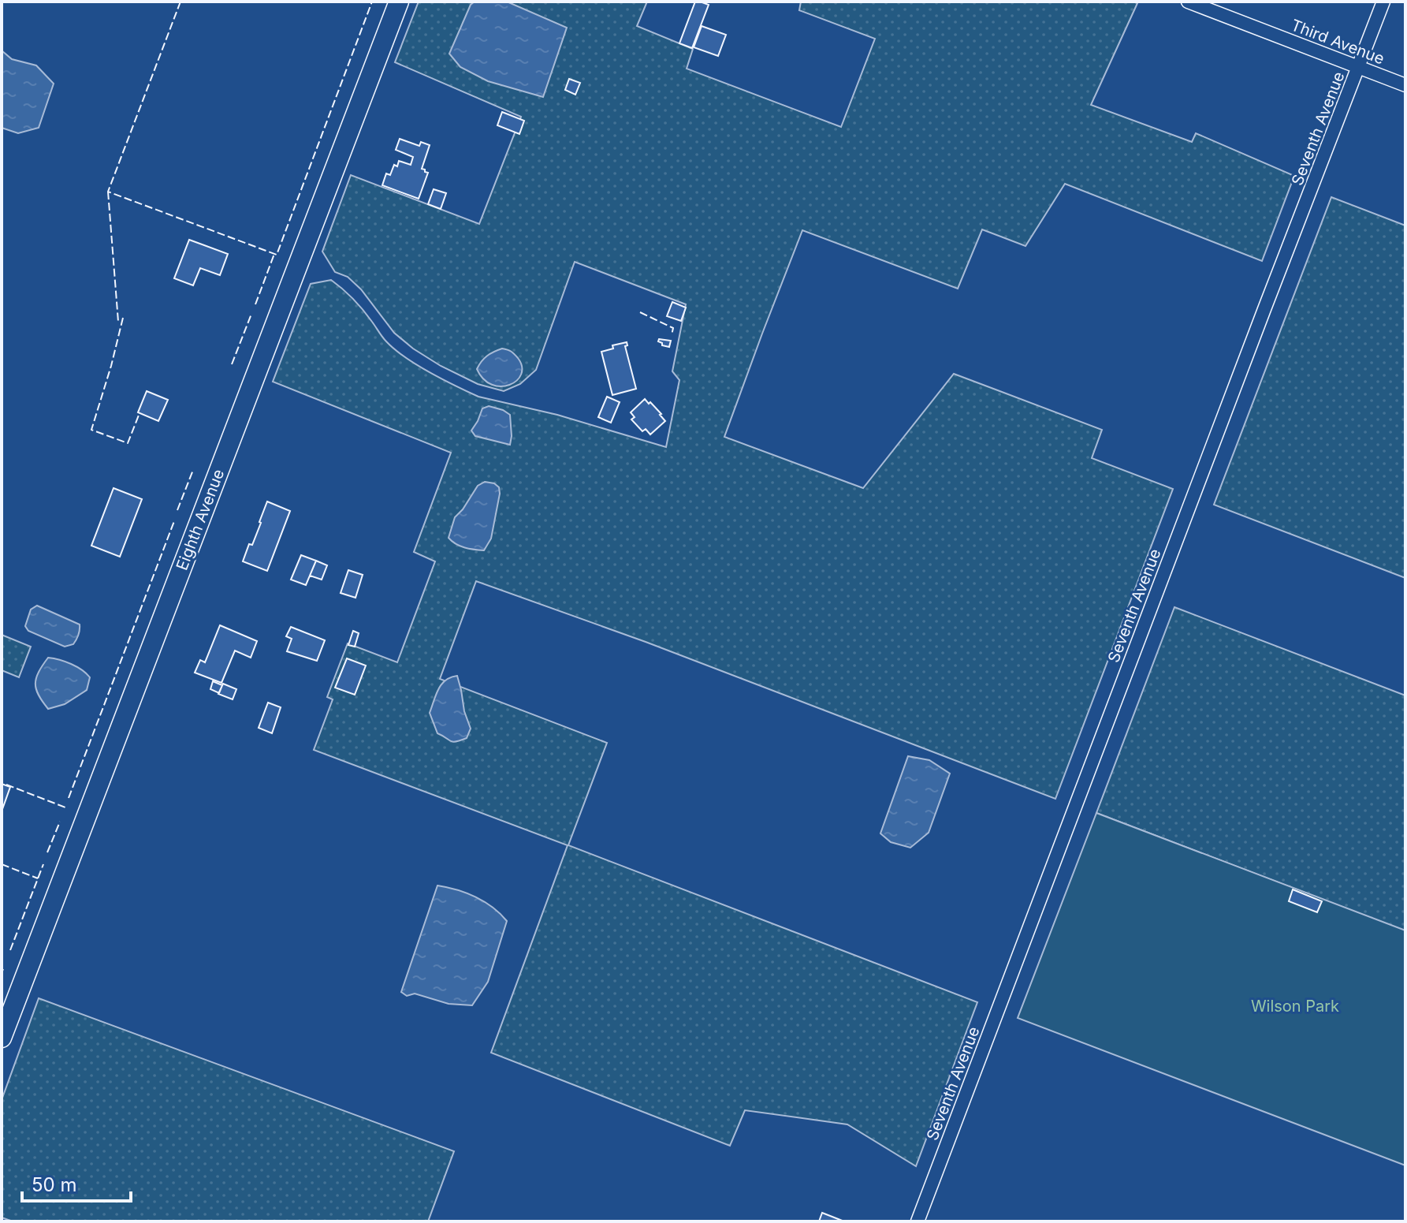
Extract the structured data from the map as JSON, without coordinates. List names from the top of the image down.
{
  "streets": {
    "main road": ["Eighth Avenue"],
    "street": ["Third Avenue", "Seventh Avenue"]
  },
  "crossings": [
    ["Third Avenue", "Seventh Avenue"]
  ],
  "parks": ["Wilson Park"],
  "scale_bar": "50 m"
}
